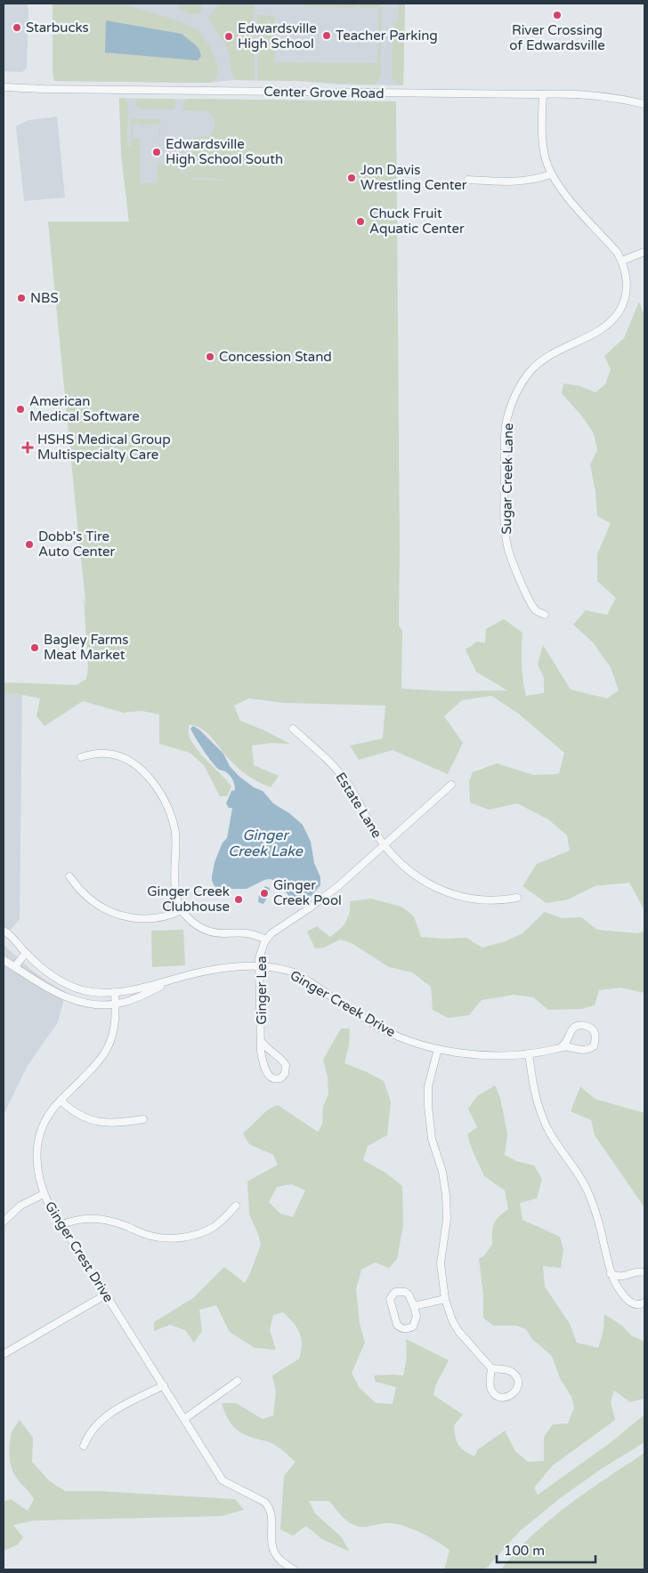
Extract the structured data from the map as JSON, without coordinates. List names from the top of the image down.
{
  "streets": {
    "street": [
      "Center Grove Road",
      "Sugar Creek Lane",
      "Estate Lane",
      "Ginger Lea",
      "Ginger Creek Drive",
      "Ginger Crest Drive"
    ]
  },
  "crossings": [
    ["Center Grove Road", "Sugar Creek Lane"],
    ["Ginger Lea", "Ginger Creek Drive"],
    ["Ginger Creek Drive", "Ginger Crest Drive"]
  ],
  "water": ["Ginger Creek Lake"],
  "places": {
    "other": [
      "River Crossing of Edwardsville",
      "Starbucks",
      "Teacher Parking",
      "Edwardsville High School",
      "Edwardsville High School South",
      "Jon Davis Wrestling Center",
      "Chuck Fruit Aquatic Center",
      "NBS",
      "Concession Stand",
      "American Medical Software",
      "Dobb's Tire Auto Center",
      "Bagley Farms Meat Market",
      "Ginger Creek Pool",
      "Ginger Creek Clubhouse"
    ],
    "health": ["HSHS Medical Group Multispecialty Care"]
  },
  "scale_bar": "100 m"
}
